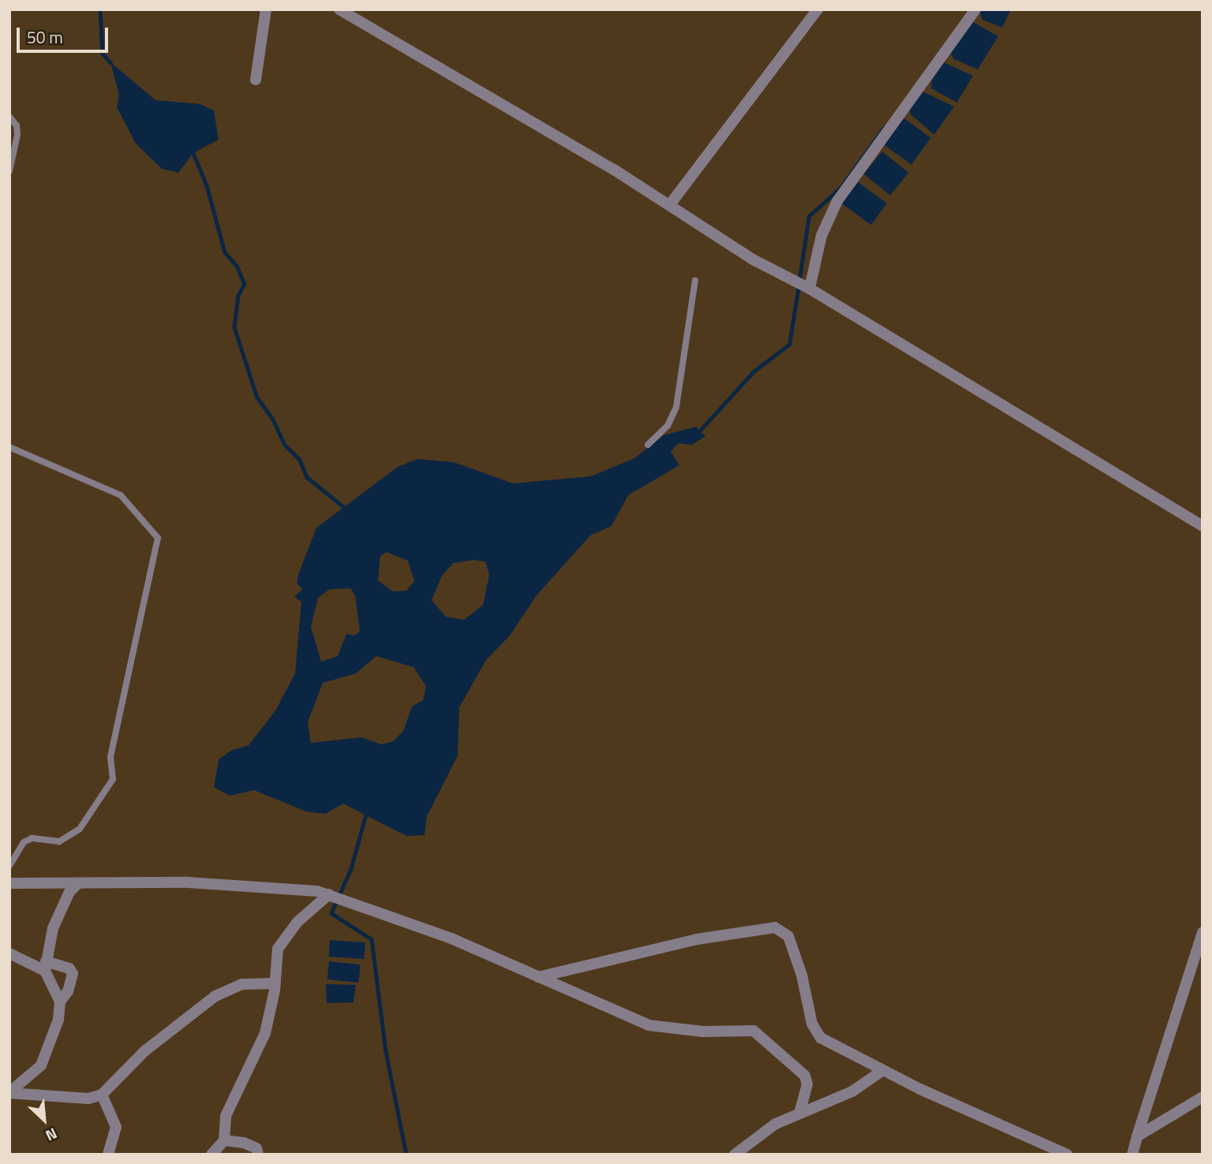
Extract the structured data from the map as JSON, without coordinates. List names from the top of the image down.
{
  "scale_bar": "50 m",
  "north": "bottom right"
}
